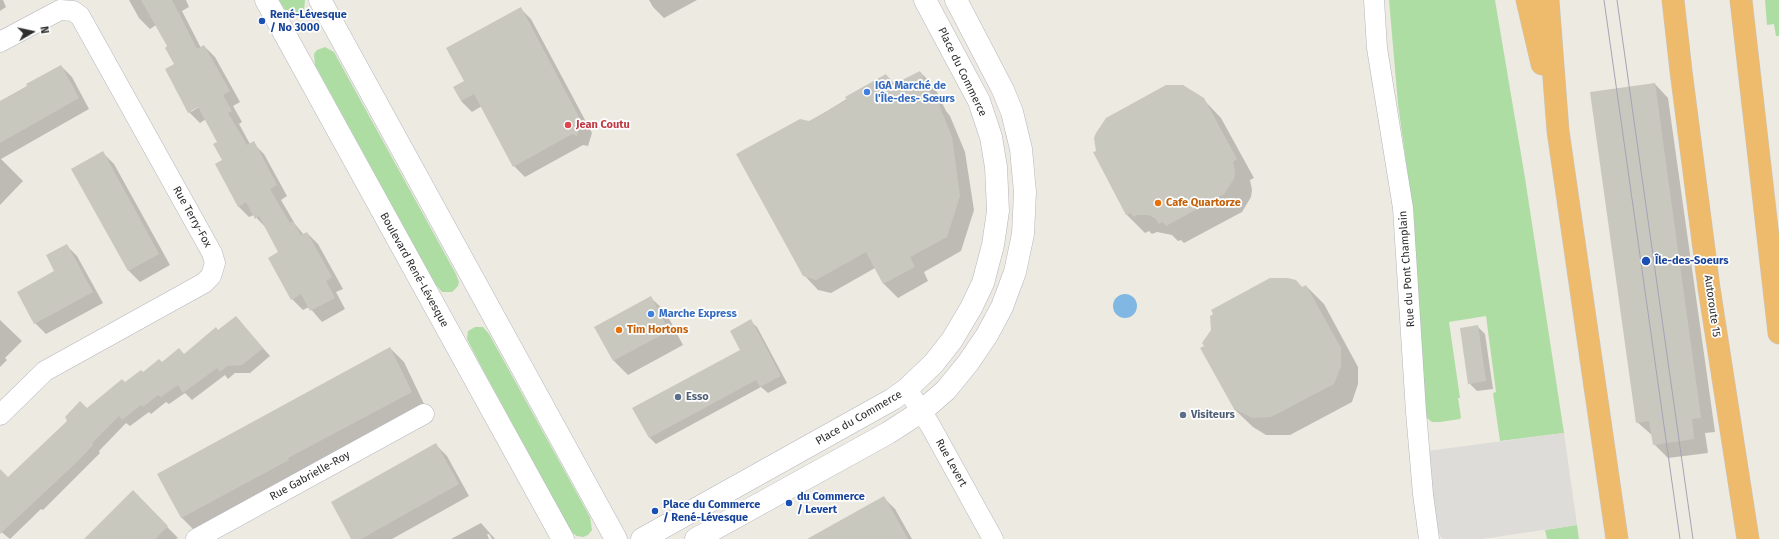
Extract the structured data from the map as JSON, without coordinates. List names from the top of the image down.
{
  "streets": {
    "highway": ["Autoroute 15"],
    "street": [
      "Place du Commerce",
      "Rue Terry-Fox",
      "Rue du Pont Champlain",
      "Boulevard René-Lévesque",
      "Rue Levert",
      "Rue Gabrielle-Roy"
    ]
  },
  "crossings": [
    ["Place du Commerce", "Rue Levert"]
  ],
  "places": [
    "René-Lévesque / No 3000",
    "IGA Marché de l'Île-des- Sœurs",
    "Jean Coutu",
    "Cafe Quartorze",
    "Île-des-Soeurs",
    "Marche Express",
    "Tim Hortons",
    "Esso",
    "Visiteurs",
    "du Commerce / Levert",
    "Place du Commerce / René-Lévesque"
  ],
  "north": "right"
}
